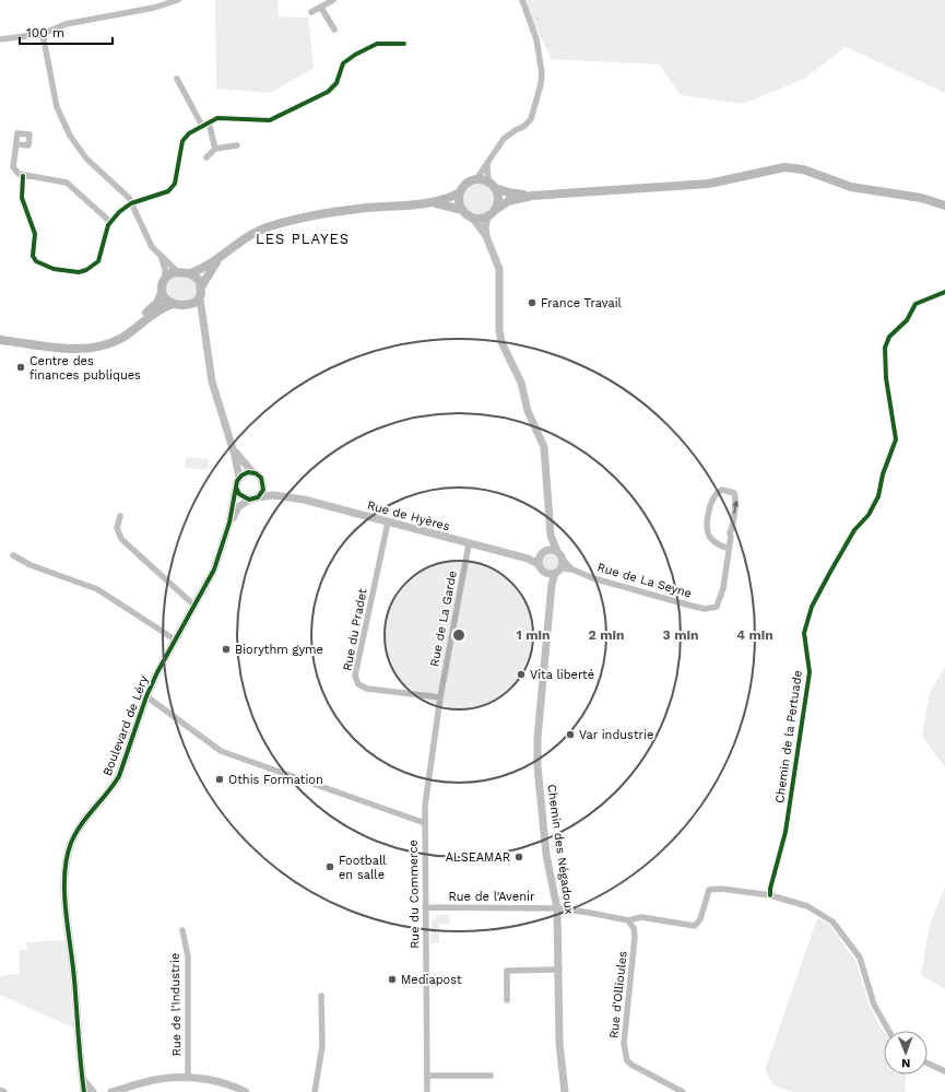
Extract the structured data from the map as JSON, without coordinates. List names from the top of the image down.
{
  "streets": {
    "street": [
      "Rue de Hyères",
      "Rue de La Seyne",
      "Rue de La Garde",
      "Rue du Pradet",
      "Boulevard de Léry",
      "Chemin de la Pertuade",
      "Chemin des Négadoux",
      "Rue du Commerce",
      "Rue de l'Avenir",
      "Rue d'Ollioules",
      "Rue de l'Industrie"
    ]
  },
  "crossings": [
    ["Rue de Hyères", "Rue de La Garde"],
    ["Rue de Hyères", "Rue du Pradet"],
    ["Rue de Hyères", "Boulevard de Léry"],
    ["Rue de La Seyne", "Chemin des Négadoux"],
    ["Rue de La Garde", "Rue du Pradet"],
    ["Rue de La Garde", "Rue du Commerce"],
    ["Rue du Pradet", "Rue du Commerce"],
    ["Chemin des Négadoux", "Rue de l'Avenir"],
    ["Rue du Commerce", "Rue de l'Avenir"],
    ["Rue de l'Avenir", "Rue d'Ollioules"]
  ],
  "districts": ["LES PLAYES"],
  "places": [
    "France Travail",
    "Centre des finances publiques",
    "Biorythm gyme",
    "Vita liberté",
    "Var industrie",
    "Othis Formation",
    "ALSEAMAR",
    "Football en salle",
    "Mediapost"
  ],
  "scale_bar": "100 m",
  "north": "bottom",
  "rings": [
    "1 min",
    "2 min",
    "3 min",
    "4 min"
  ]
}
